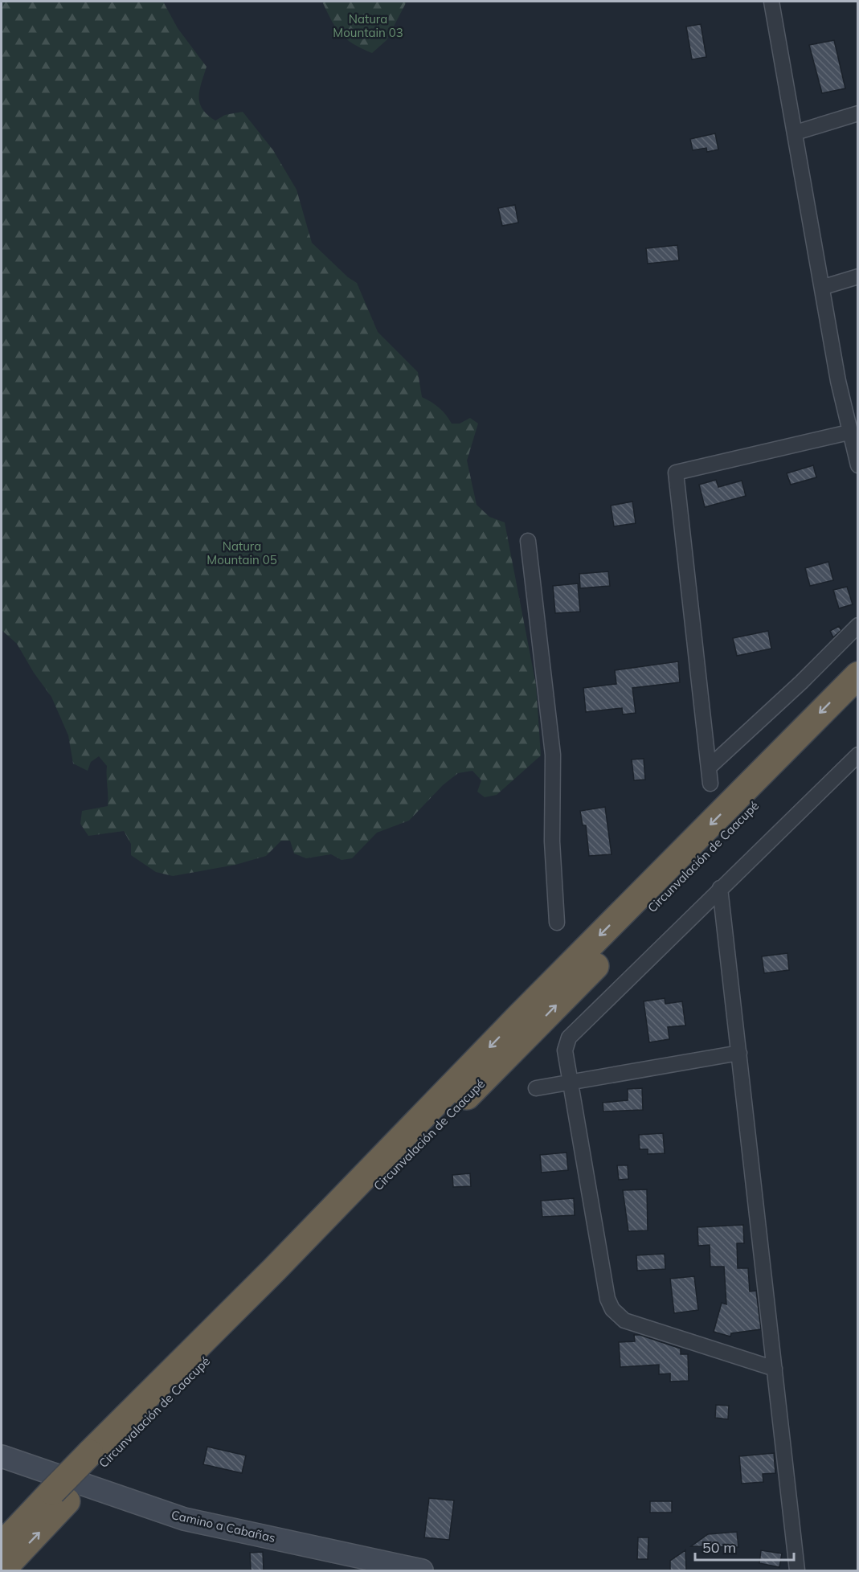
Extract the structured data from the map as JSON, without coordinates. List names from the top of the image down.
{
  "streets": {
    "highway": ["Circunvalación de Caacupé"],
    "street": ["Camino a Cabañas"]
  },
  "parks": ["Natura Mountain 03", "Natura Mountain 05"],
  "scale_bar": "50 m"
}
